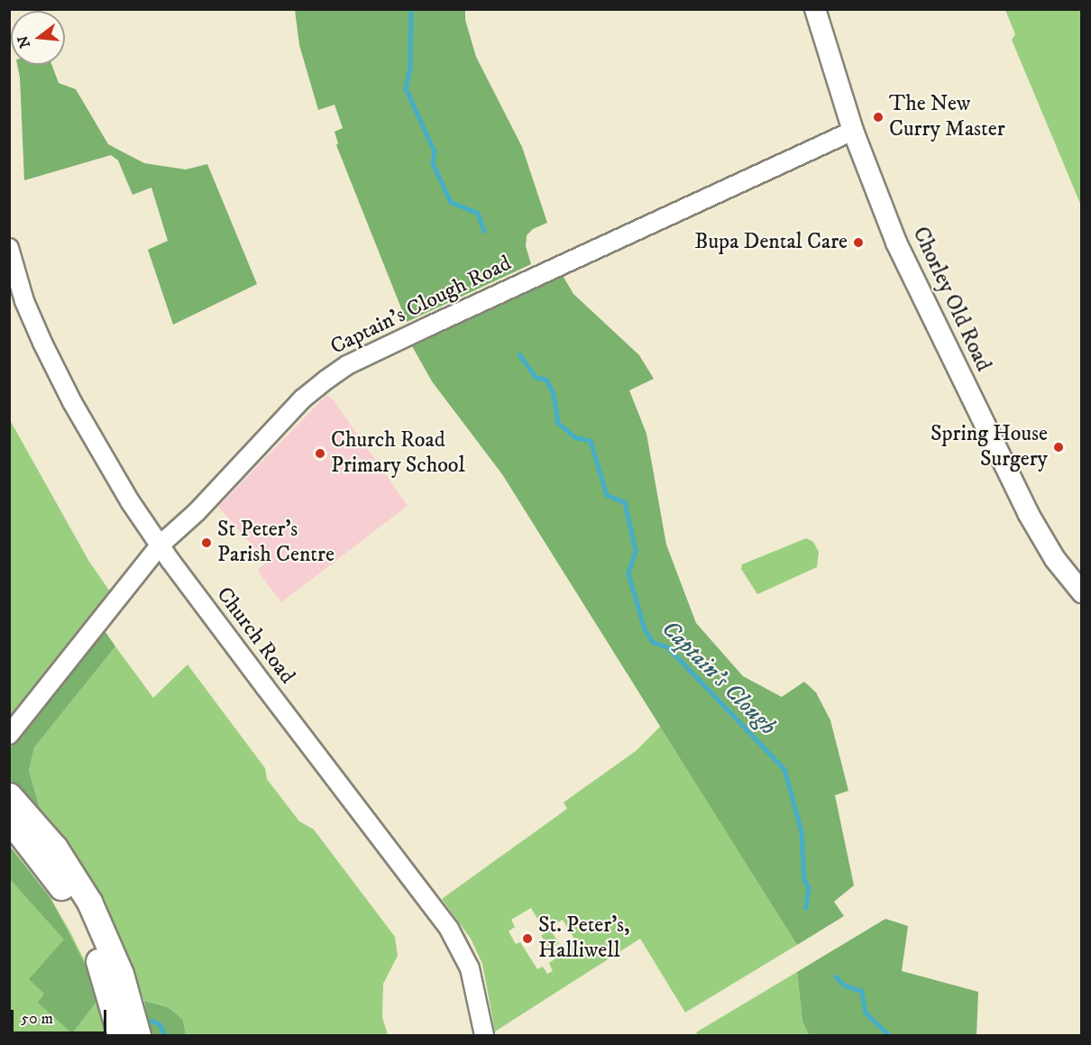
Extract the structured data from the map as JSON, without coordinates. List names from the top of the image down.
{
  "streets": {
    "main road": ["Chorley Old Road"],
    "street": ["Captain's Clough Road", "Church Road"]
  },
  "crossings": [
    ["Chorley Old Road", "Captain's Clough Road"],
    ["Captain's Clough Road", "Church Road"]
  ],
  "water": ["Captain's Clough"],
  "places": [
    "The New Curry Master",
    "Bupa Dental Care",
    "Spring House Surgery",
    "Church Road Primary School",
    "St Peter's Parish Centre",
    "St. Peter's, Halliwell"
  ],
  "scale_bar": "50 m",
  "north": "left"
}
